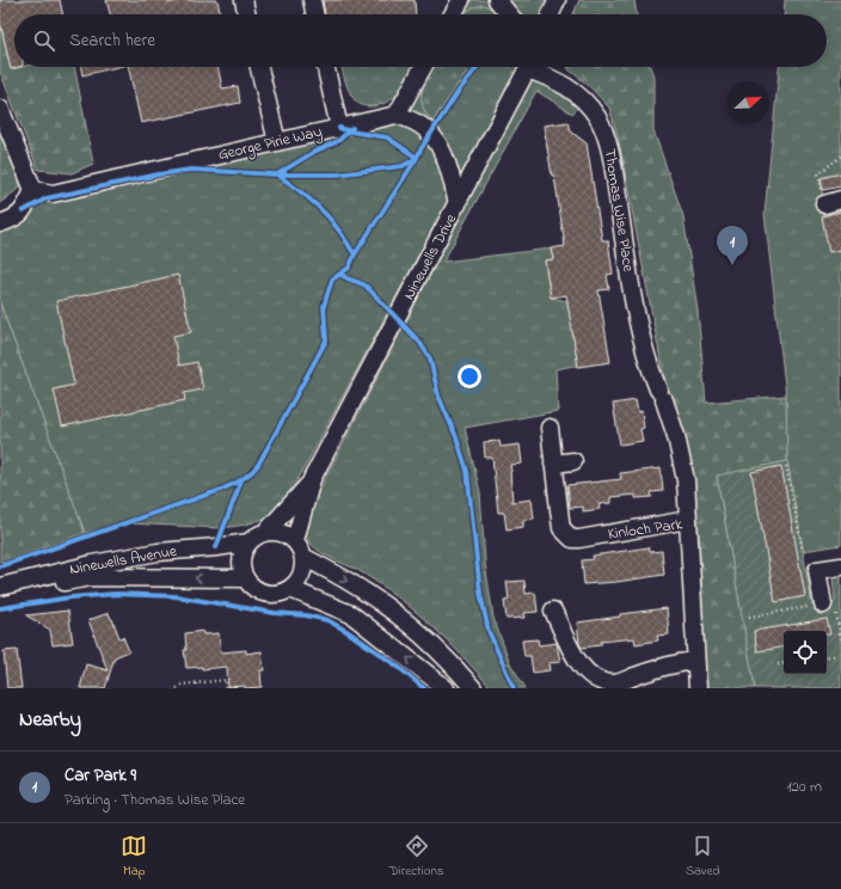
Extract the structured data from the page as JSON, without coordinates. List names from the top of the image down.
{
  "streets": {
    "street": [
      "George Pirie Way",
      "Thomas Wise Place",
      "Ninewells Drive",
      "Kinloch Park",
      "Ninewells Avenue"
    ]
  },
  "crossings": [
    ["Thomas Wise Place", "Kinloch Park"],
    ["Ninewells Drive", "Ninewells Avenue"]
  ],
  "north": "top right",
  "page": {
    "search": "Search here",
    "pins": "1",
    "heading": "Nearby",
    "list": [
      {
        "mark": "1",
        "name": "Car Park 9",
        "note": "Parking · Thomas Wise Place",
        "value": "120 m"
      }
    ],
    "nav": ["Map", "Directions", "Saved"]
  }
}
